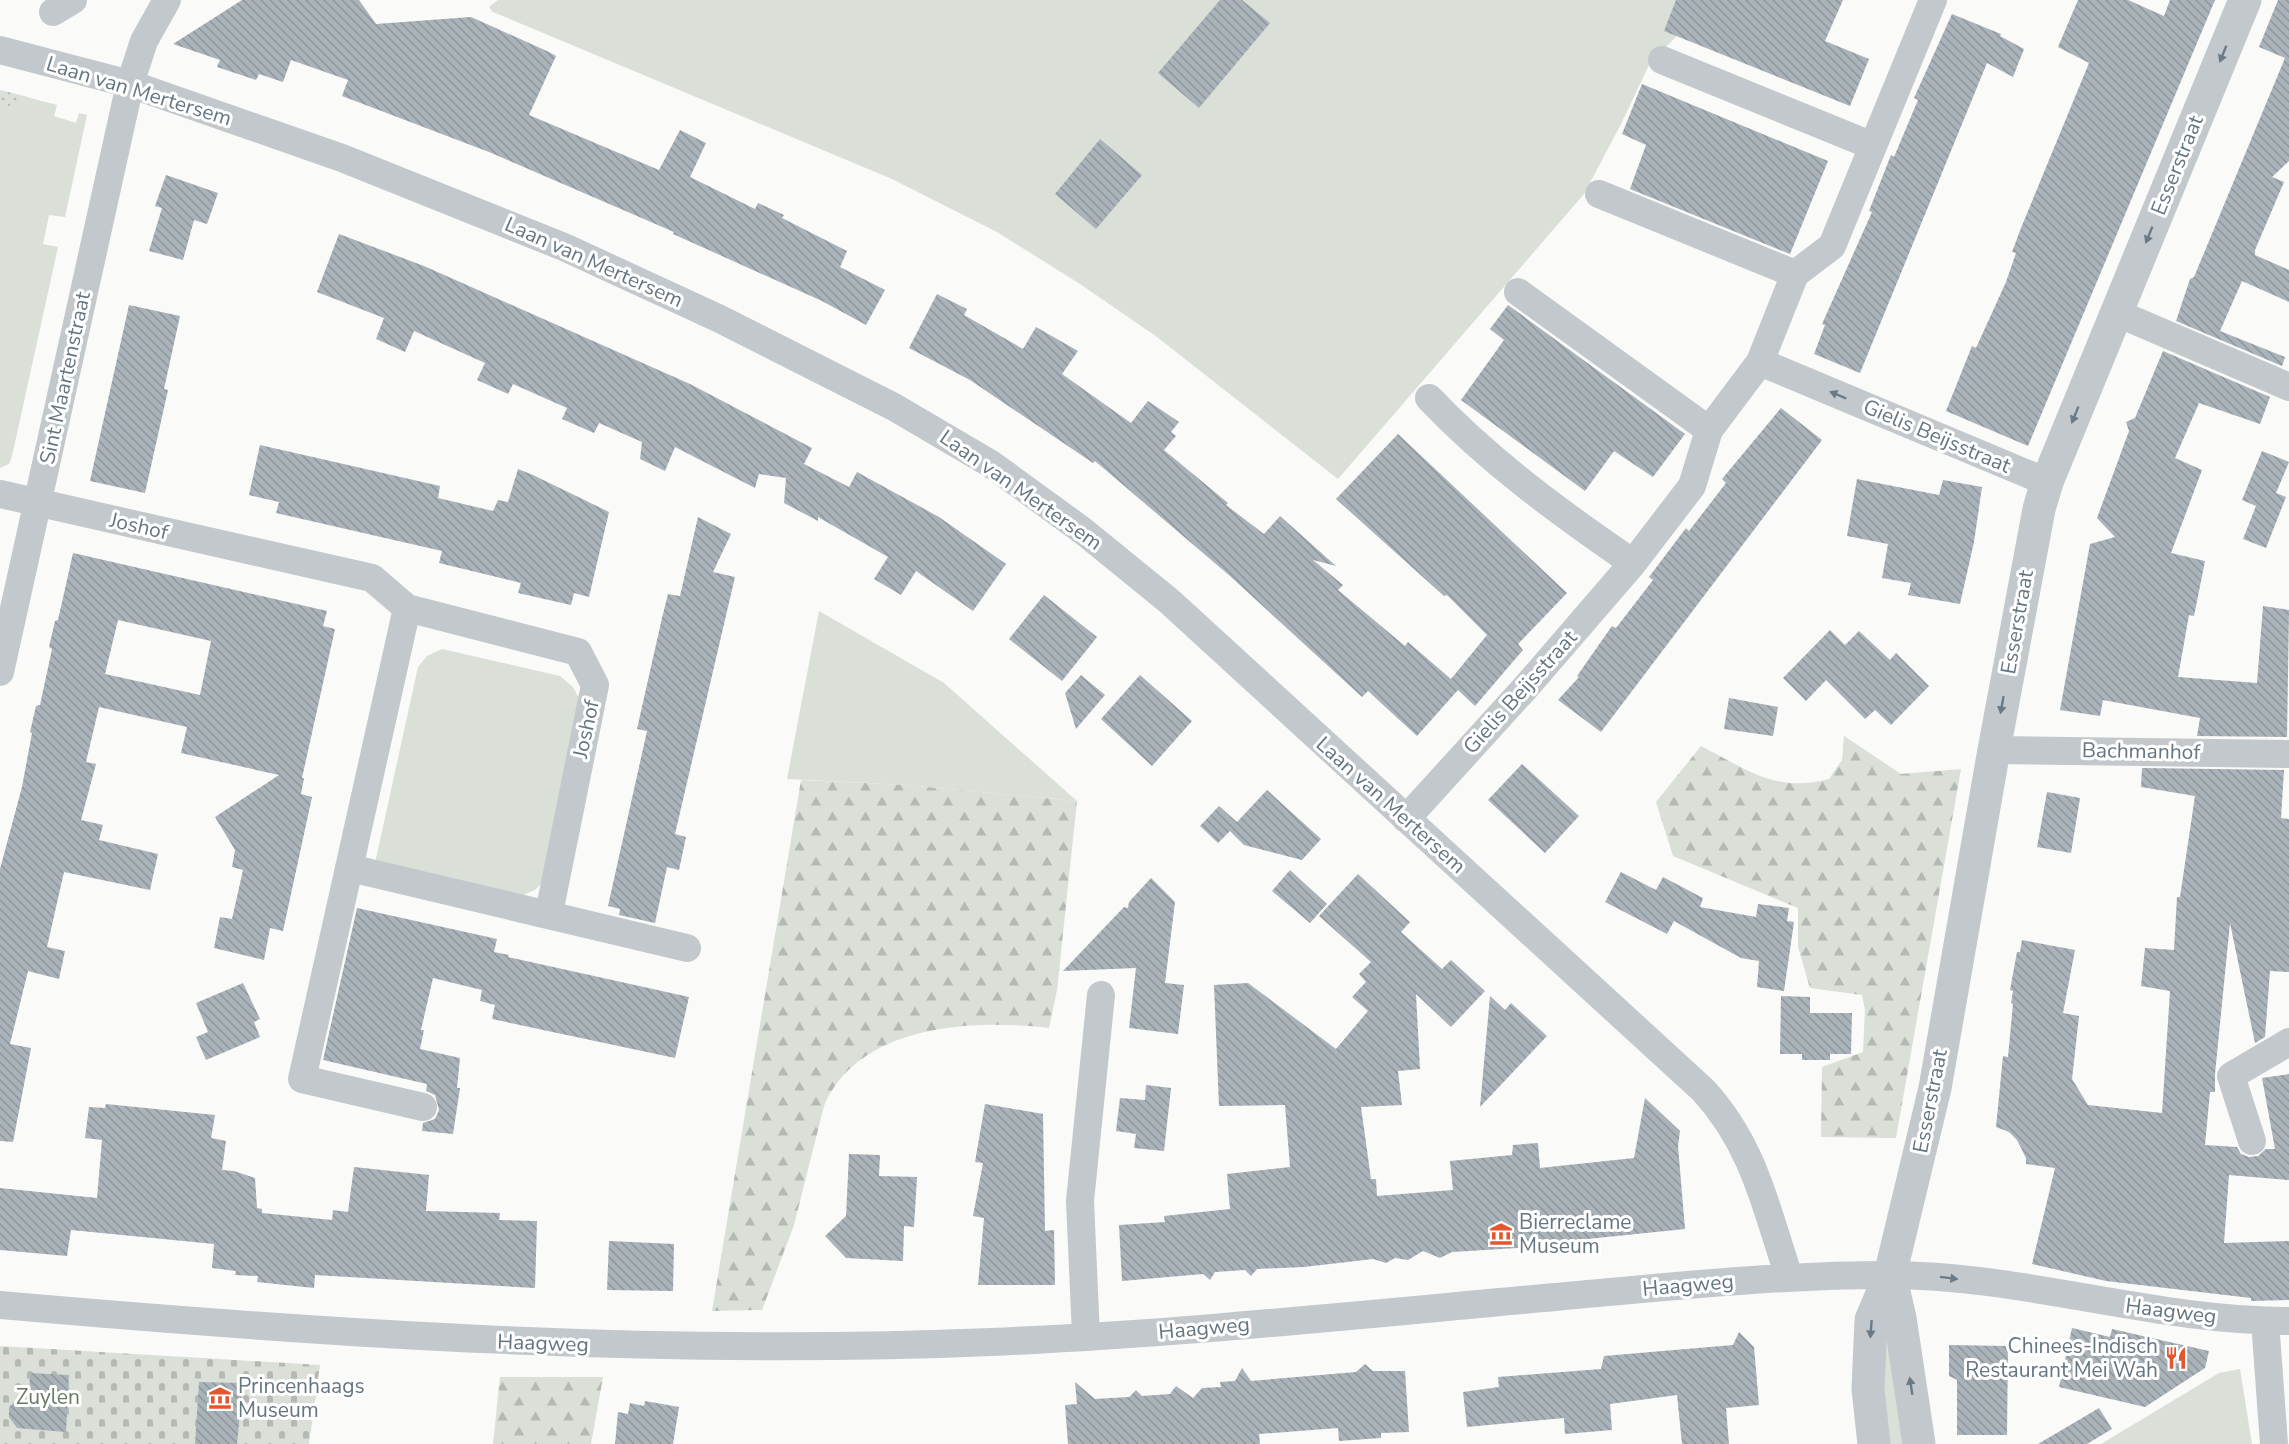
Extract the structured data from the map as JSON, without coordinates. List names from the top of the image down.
{
  "streets": {
    "street": [
      "Laan van Mertersem",
      "Esserstraat",
      "Sint Maartenstraat",
      "Gielis Beijsstraat",
      "Joshof",
      "Bachmanhof",
      "Haagweg"
    ]
  },
  "crossings": [
    ["Laan van Mertersem", "Sint Maartenstraat"],
    ["Laan van Mertersem", "Gielis Beijsstraat"],
    ["Laan van Mertersem", "Haagweg"],
    ["Esserstraat", "Gielis Beijsstraat"],
    ["Esserstraat", "Bachmanhof"],
    ["Esserstraat", "Haagweg"],
    ["Sint Maartenstraat", "Joshof"]
  ],
  "one_way": ["Esserstraat"],
  "parks": ["Zuylen"],
  "places": {
    "museum": ["Bierreclame Museum", "Princenhaags Museum"],
    "restaurant": ["Chinees-Indisch Restaurant Mei Wah"]
  }
}
